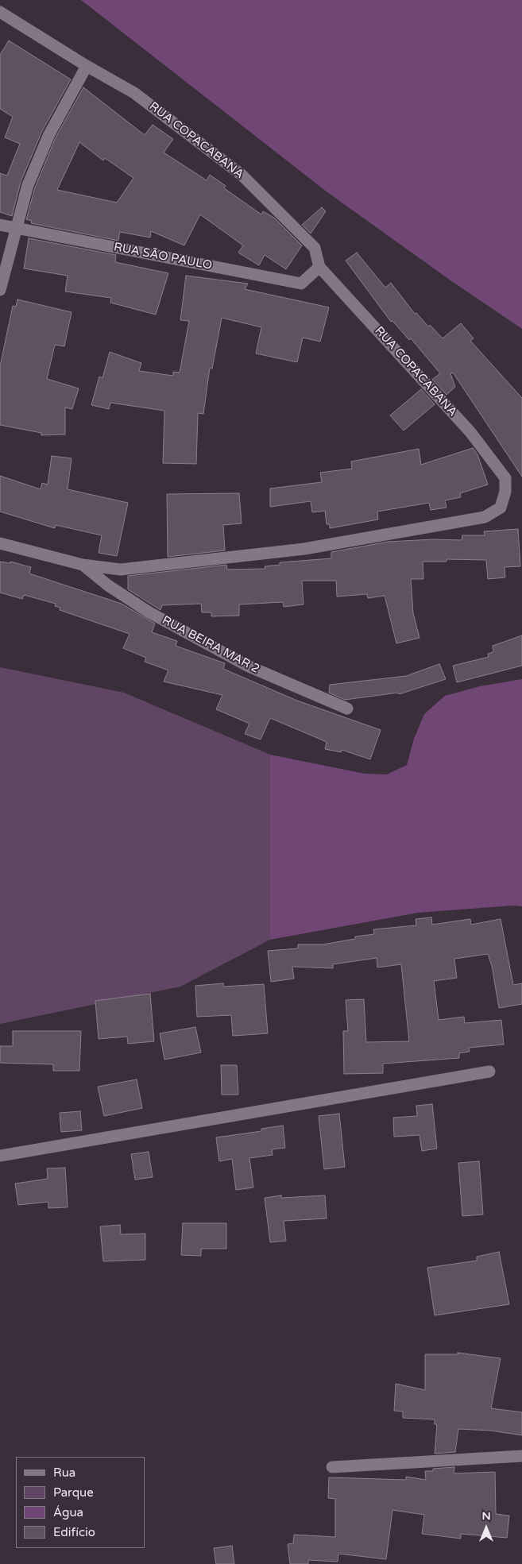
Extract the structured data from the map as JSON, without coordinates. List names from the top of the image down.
{
  "streets": {
    "street": ["RUA COPACABANA", "RUA SÃO PAULO", "RUA BEIRA MAR 2"]
  },
  "crossings": [
    ["RUA COPACABANA", "RUA SÃO PAULO"],
    ["RUA COPACABANA", "RUA BEIRA MAR 2"]
  ],
  "legend": [
    "Rua",
    "Parque",
    "Água",
    "Edifício"
  ],
  "north": "top"
}
